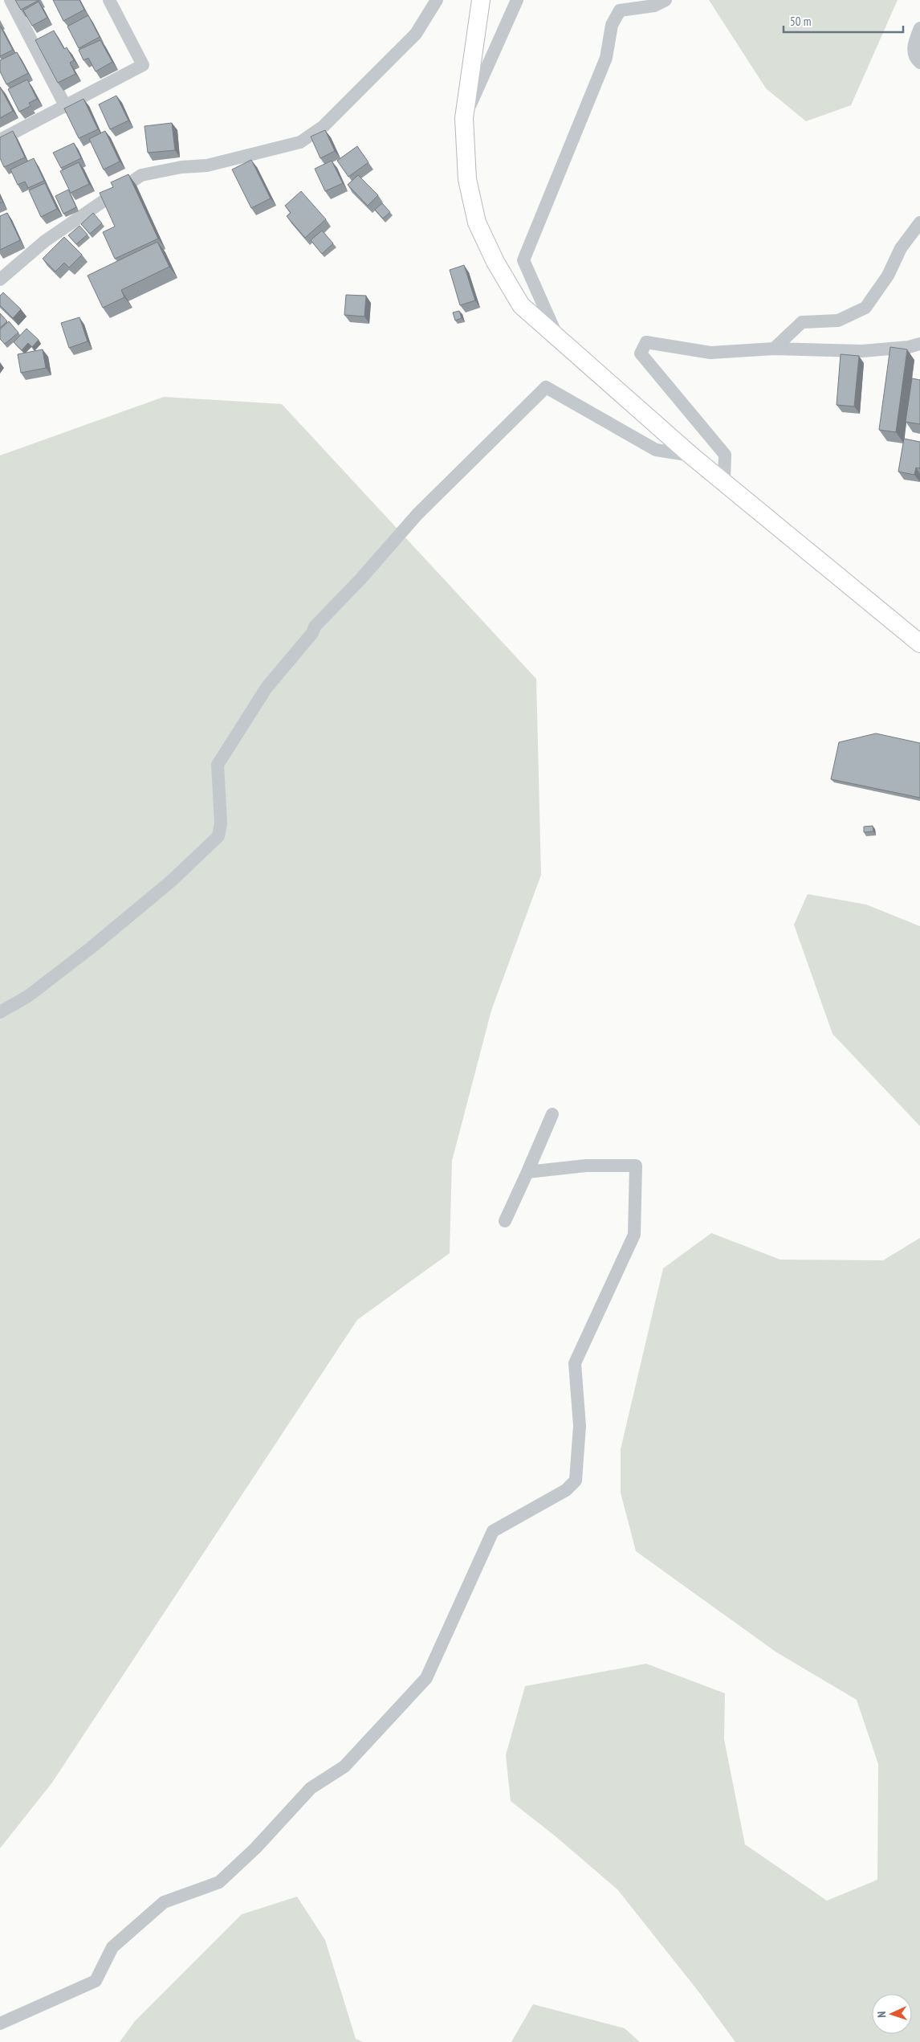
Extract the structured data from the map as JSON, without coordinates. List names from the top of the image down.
{
  "scale_bar": "50 m",
  "north": "left"
}
